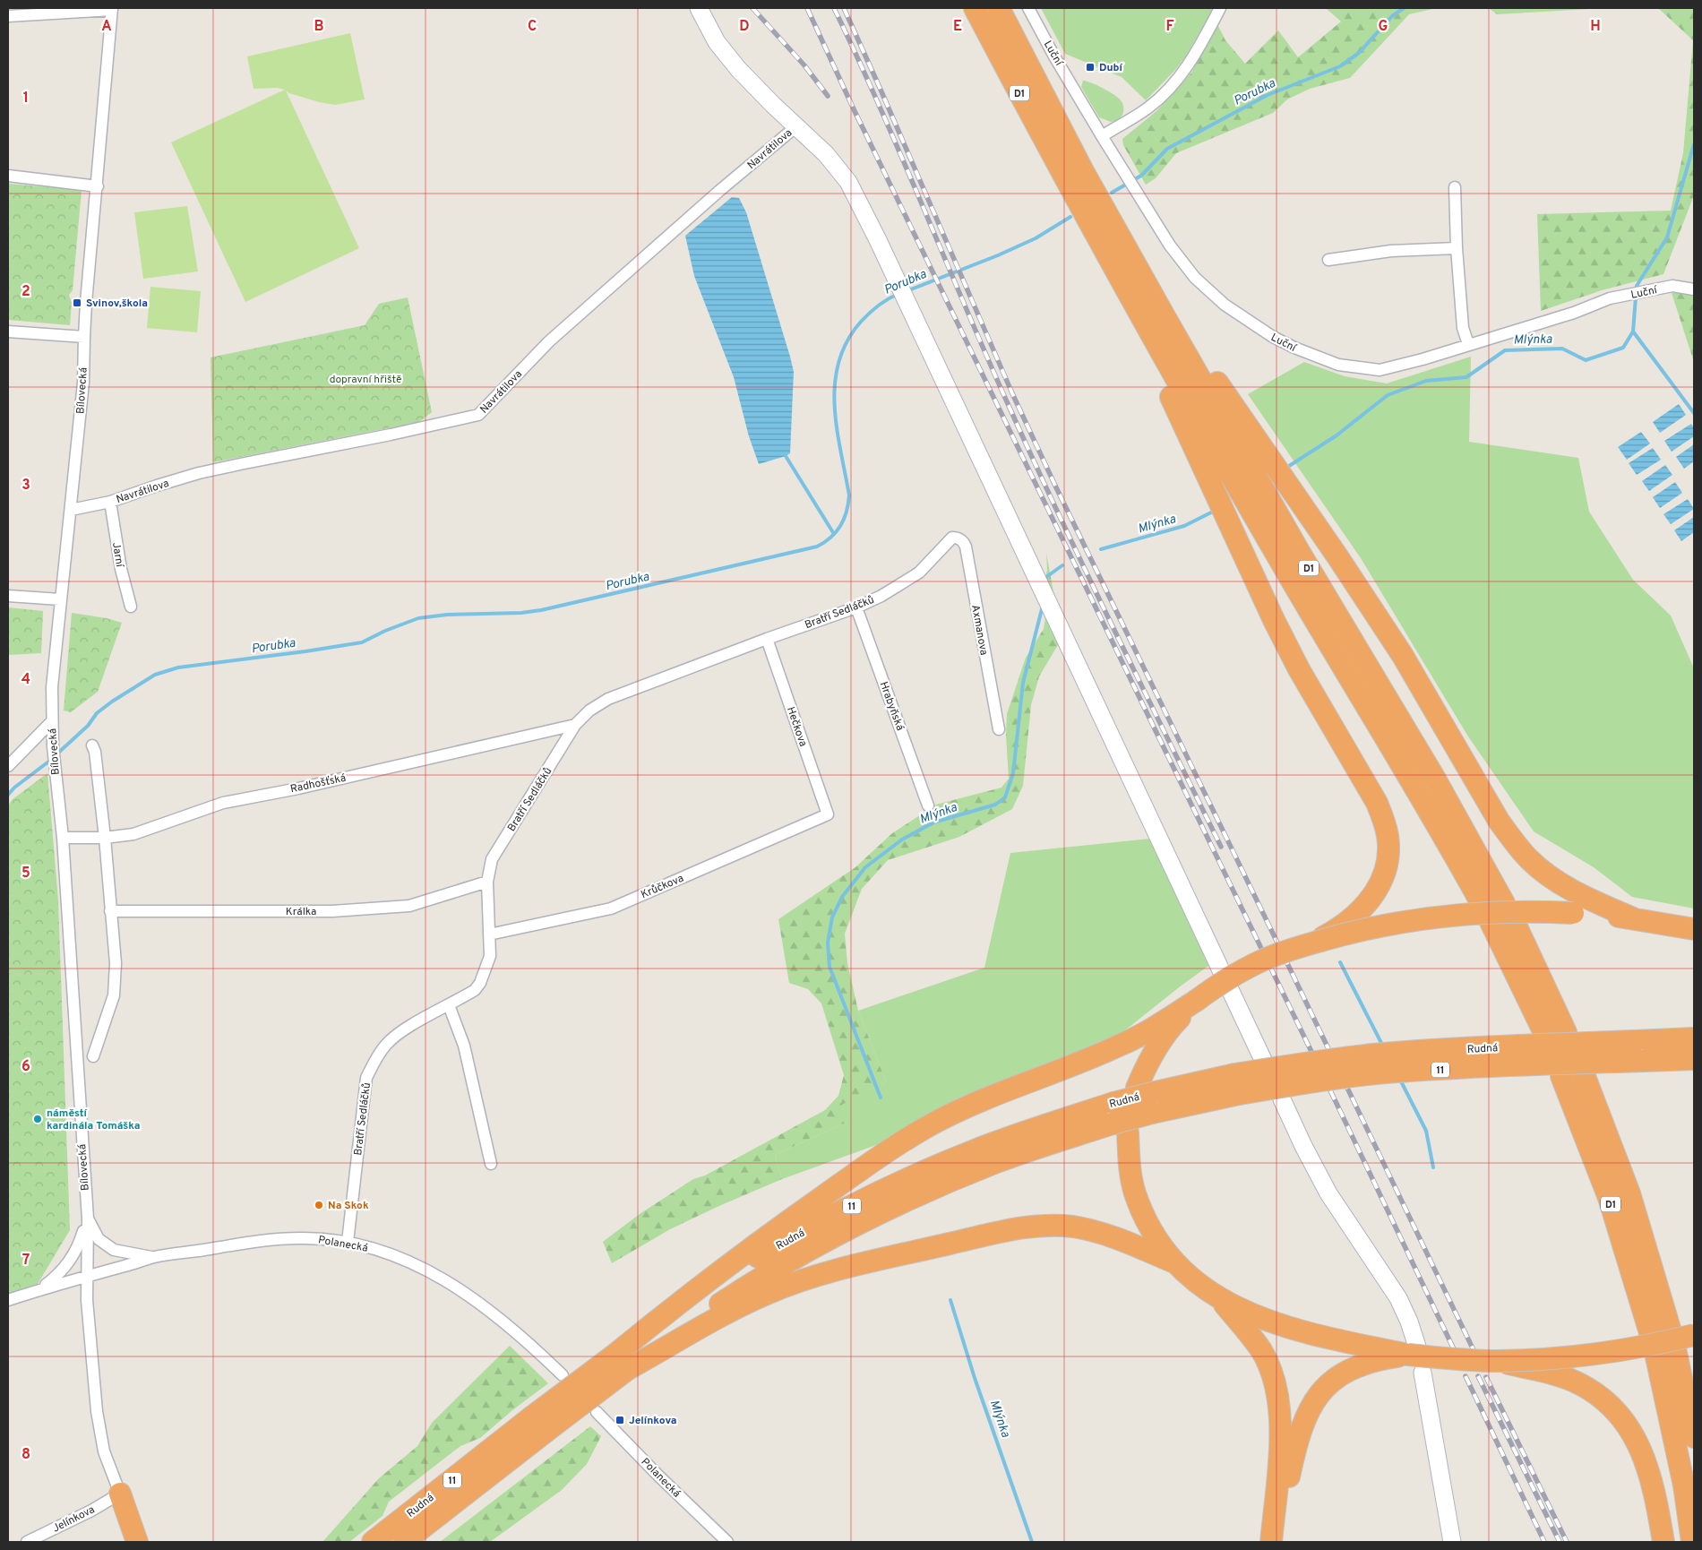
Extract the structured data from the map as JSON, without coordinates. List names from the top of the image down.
{
  "streets": {
    "highway": ["D1", "Rudná", "11"],
    "street": [
      "Luční",
      "Navrátilova",
      "Bílovecká",
      "Jarní",
      "Bratří Sedláčků",
      "Axmanova",
      "Hrabyňská",
      "Hečkova",
      "Radhošťská",
      "Krůčkova",
      "Králka",
      "Polanecká",
      "Jelínkova"
    ]
  },
  "crossings": [
    ["Navrátilova", "Bílovecká"],
    ["Navrátilova", "Jarní"],
    ["Bílovecká", "Radhošťská"],
    ["Bílovecká", "Polanecká"],
    ["Bílovecká", "Jelínkova"],
    ["Bratří Sedláčků", "Axmanova"],
    ["Bratří Sedláčků", "Hrabyňská"],
    ["Bratří Sedláčků", "Hečkova"],
    ["Bratří Sedláčků", "Radhošťská"],
    ["Bratří Sedláčků", "Krůčkova"],
    ["Bratří Sedláčků", "Králka"],
    ["Bratří Sedláčků", "Polanecká"],
    ["Hečkova", "Krůčkova"],
    ["Rudná", "11"]
  ],
  "water": ["Porubka", "Mlýnka"],
  "parks": ["dopravní hřiště"],
  "places": {
    "transit": ["Dubí", "Svinov,škola", "Jelínkova"],
    "other": ["náměstí kardinála Tomáška", "Na Skok"]
  },
  "grid": {
    "columns": [
      "A",
      "B",
      "C",
      "D",
      "E",
      "F",
      "G",
      "H"
    ],
    "rows": [
      "1",
      "2",
      "3",
      "4",
      "5",
      "6",
      "7",
      "8"
    ]
  }
}
